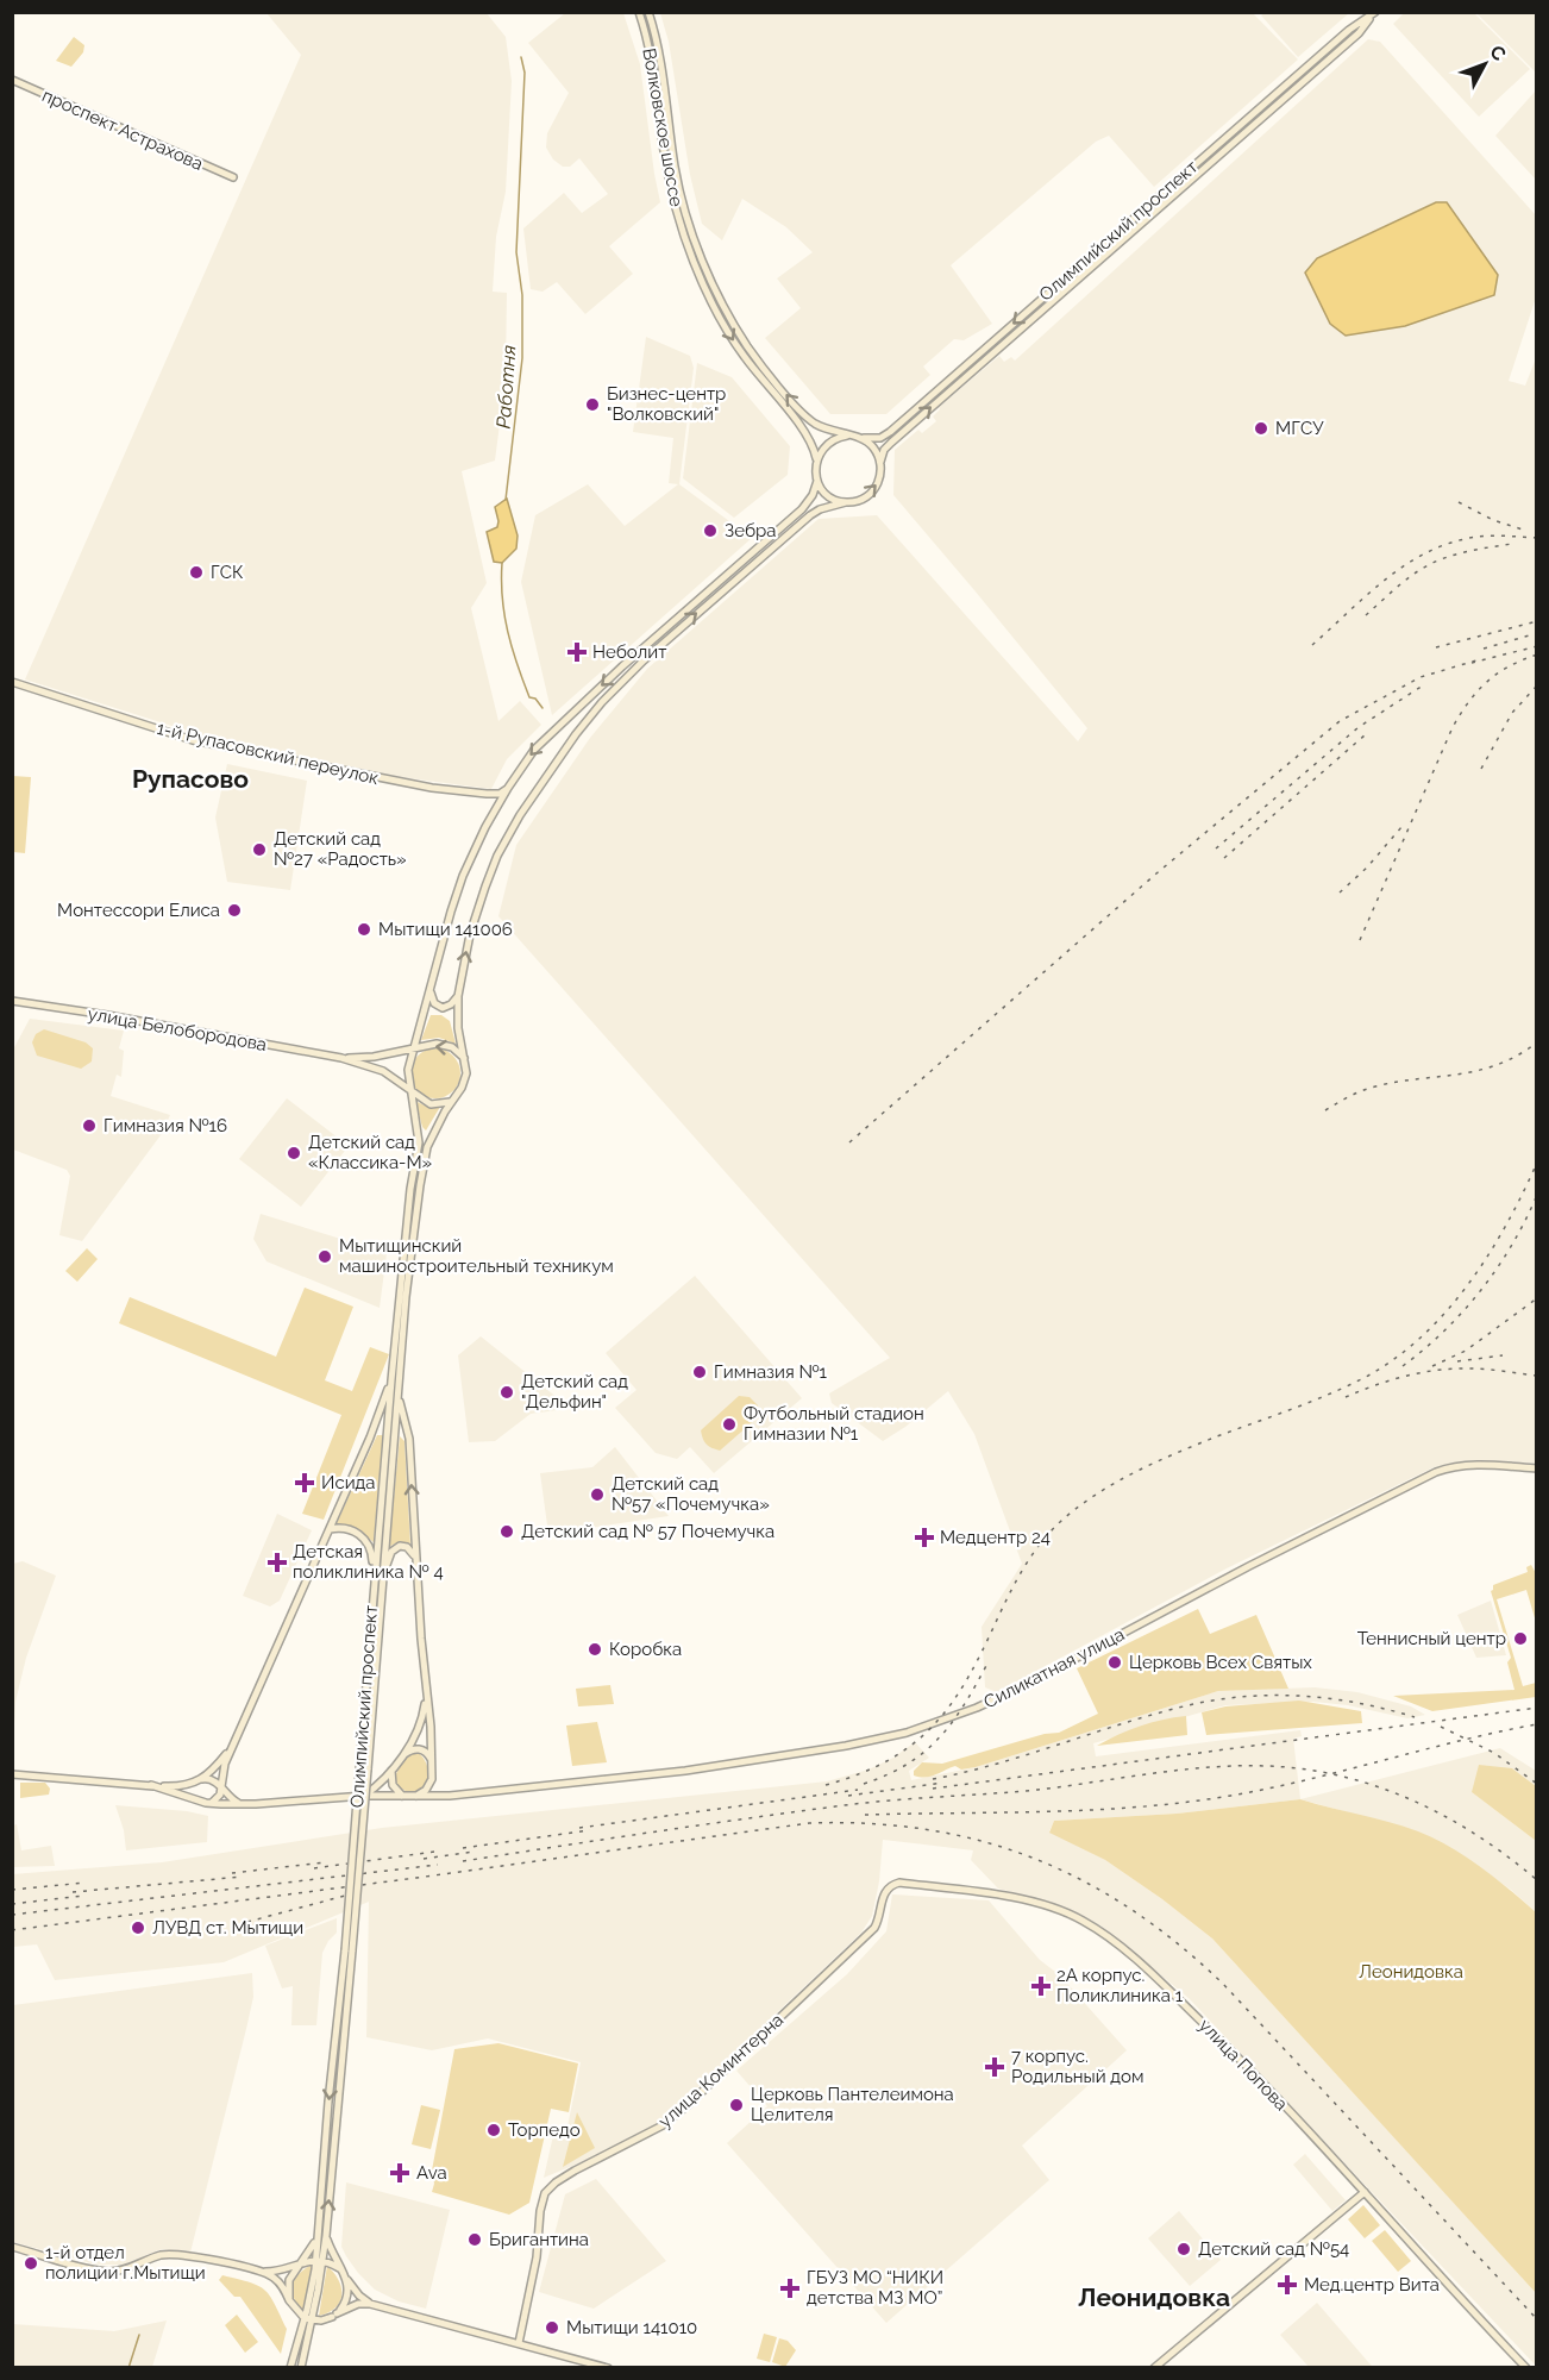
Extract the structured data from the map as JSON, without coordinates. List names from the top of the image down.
{
  "streets": {
    "main road": [
      "Волковское шоссе",
      "проспект Астрахова",
      "Олимпийский проспект",
      "1-й Рупасовский переулок",
      "улица Белобородова",
      "Силикатная улица",
      "улица Попова",
      "улица Коминтерна"
    ]
  },
  "crossings": [
    ["Волковское шоссе", "Олимпийский проспект"],
    ["Олимпийский проспект", "1-й Рупасовский переулок"],
    ["улица Попова", "улица Коминтерна"]
  ],
  "districts": ["Рупасово", "Леонидовка"],
  "water": ["Работня"],
  "parks": ["Леонидовка"],
  "places": {
    "other": [
      "Бизнес-центр \"Волковский\"",
      "МГСУ",
      "Зебра",
      "ГСК",
      "Детский сад №27 «Радость»",
      "Монтессори Елиса",
      "Мытищи 141006",
      "Гимназия №16",
      "Детский сад «Классика-М»",
      "Мытищинский машиностроительный техникум",
      "Гимназия №1",
      "Детский сад \"Дельфин\"",
      "Футбольный стадион Гимназии №1",
      "Детский сад №57 «Почемучка»",
      "Детский сад № 57 Почемучка",
      "Теннисный центр",
      "Коробка",
      "Церковь Всех Святых",
      "ЛУВД ст. Мытищи",
      "Церковь Пантелеимона Целителя",
      "Торпедо",
      "Бригантина",
      "Детский сад №54",
      "1-й отдел полиции г.Мытищи",
      "Мытищи 141010"
    ],
    "health": [
      "Неболит",
      "Исида",
      "Медцентр 24",
      "Детская поликлиника № 4",
      "2А корпус. Поликлиника 1",
      "7 корпус. Родильный дом",
      "Ava",
      "Мед.центр Вита",
      "ГБУЗ МО “НИКИ детства МЗ МО”"
    ]
  },
  "north": "top right"
}
